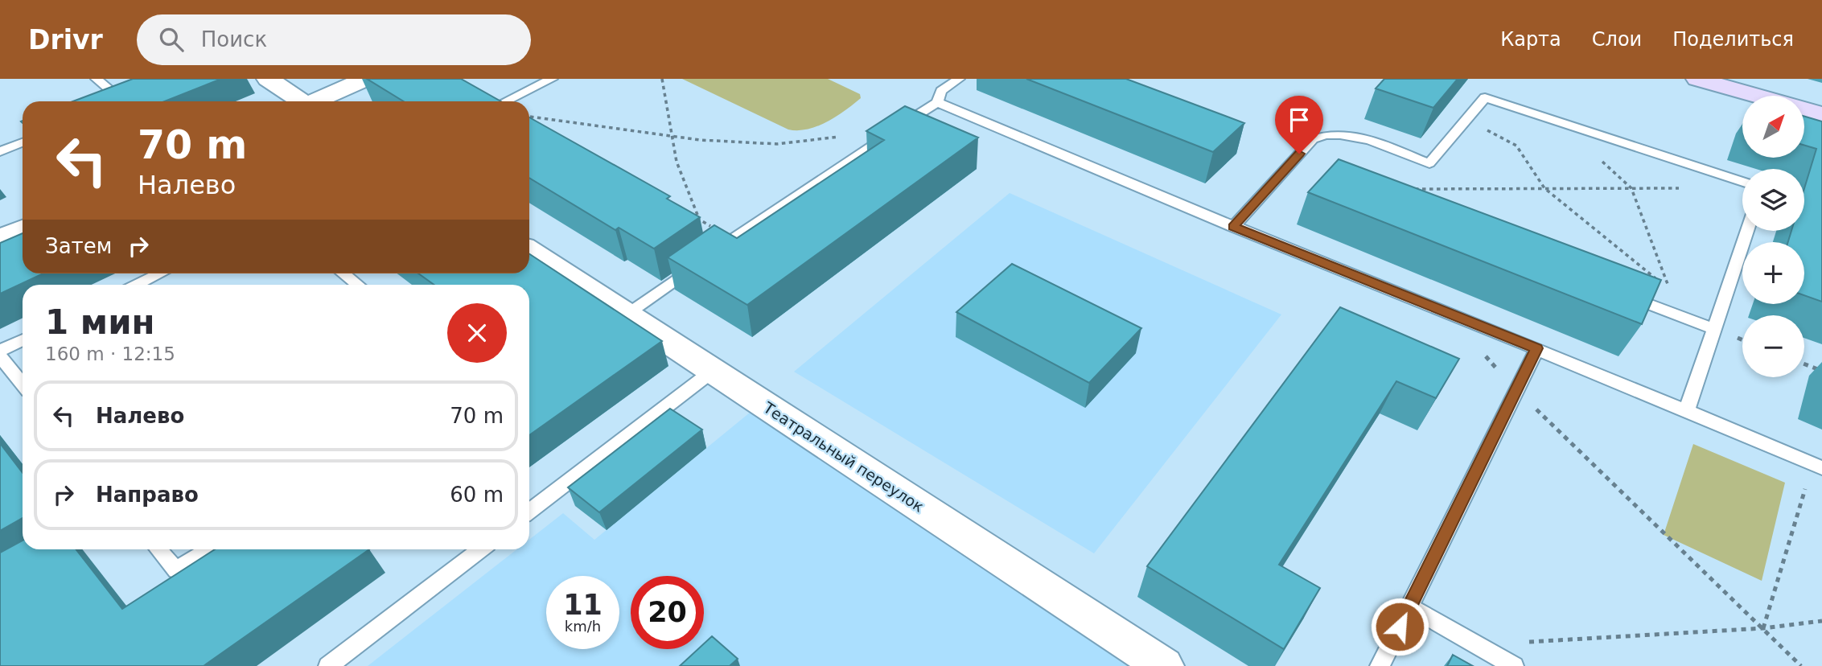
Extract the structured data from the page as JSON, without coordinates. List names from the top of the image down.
{
  "streets": {
    "street": ["Театральный переулок"]
  },
  "north": "top right",
  "page": {
    "header": "Drivr",
    "search": "Поиск",
    "nav": ["Карта", "Слои", "Поделиться"],
    "map_buttons": ["+", "−"],
    "turn": ["70 m", "Налево"],
    "then": "Затем",
    "heading": ["1 мин", "160 m · 12:15"],
    "list": [
      {
        "name": "Налево",
        "value": "70 m"
      },
      {
        "name": "Направо",
        "value": "60 m"
      }
    ],
    "speed": "11 km/h",
    "limit": "20"
  }
}
